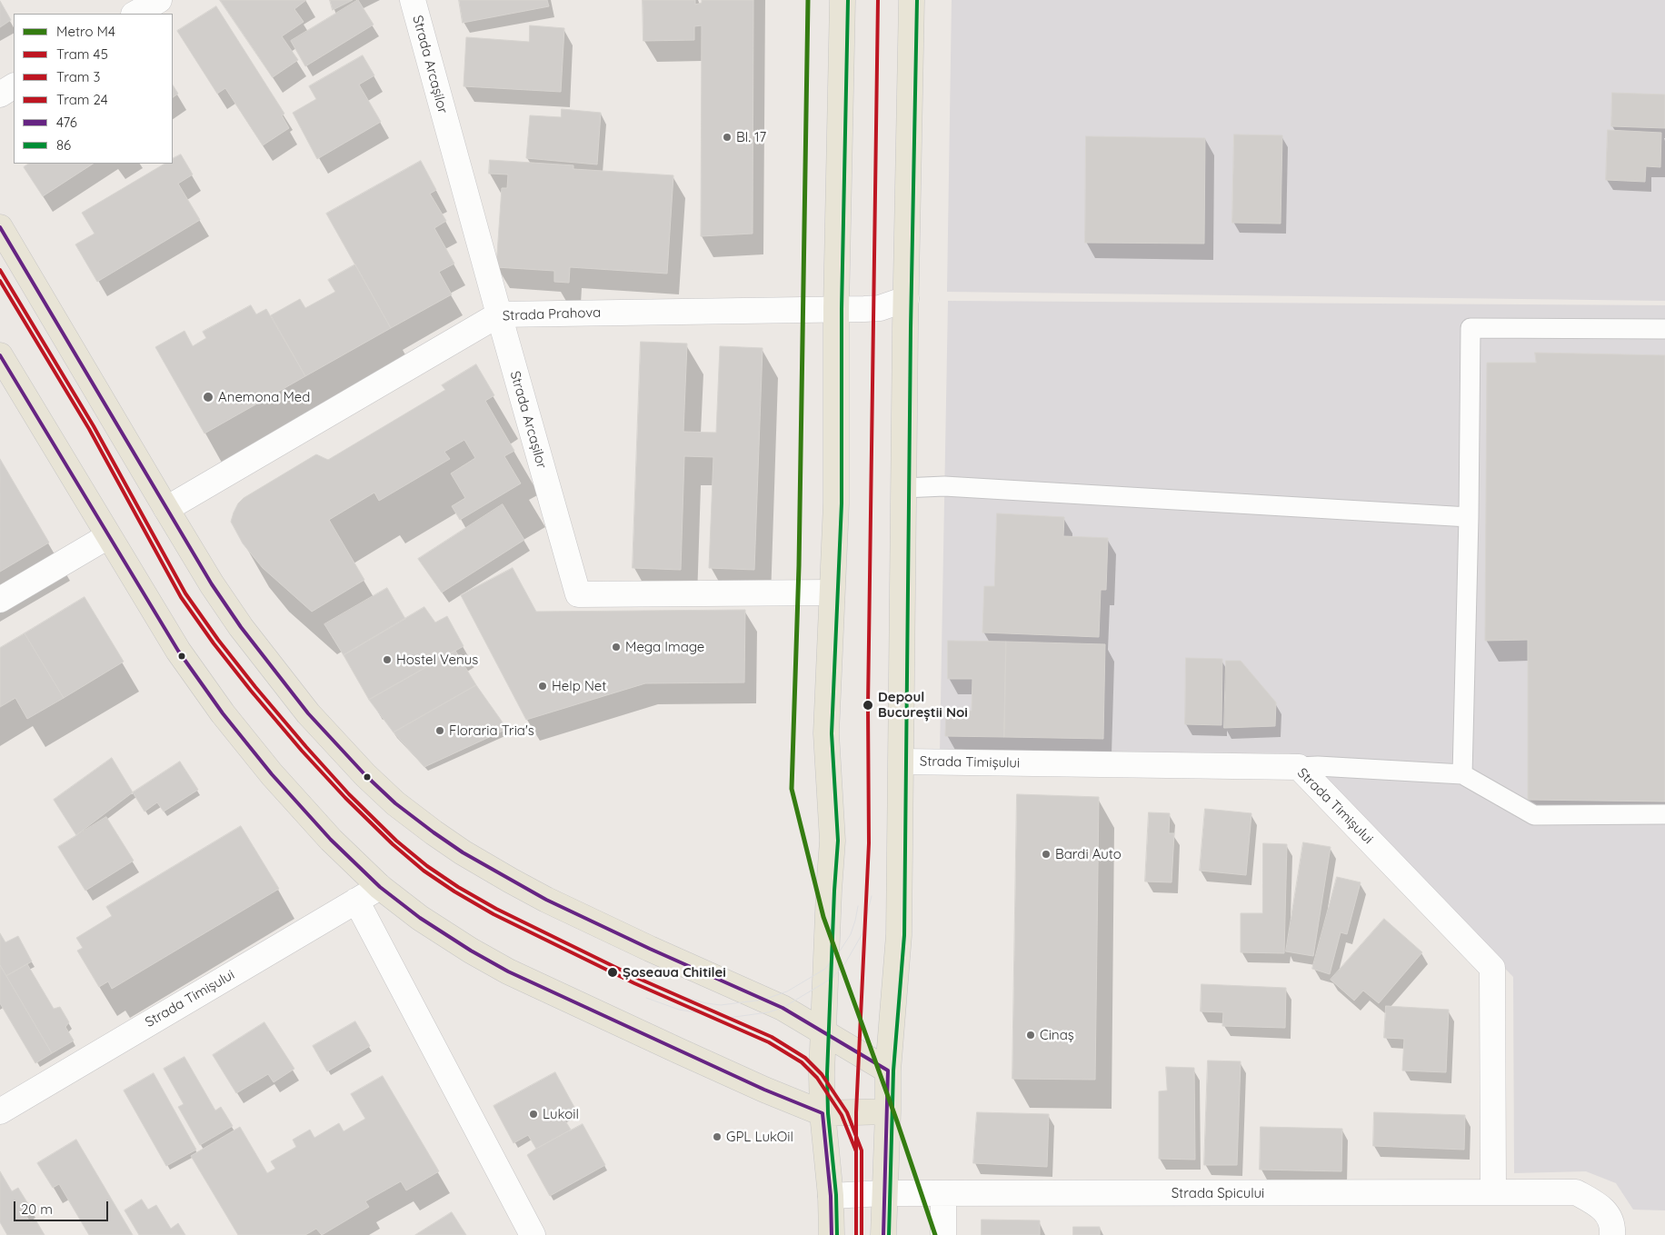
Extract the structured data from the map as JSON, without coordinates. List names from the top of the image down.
{
  "streets": {
    "street": [
      "Strada Arcașilor",
      "Strada Prahova",
      "Strada Timișului",
      "Strada Spicului"
    ]
  },
  "crossings": [
    ["Strada Arcașilor", "Strada Prahova"],
    ["Strada Timișului", "Strada Spicului"]
  ],
  "places": [
    "Bl. 17",
    "Anemona Med",
    "Mega Image",
    "Hostel Venus",
    "Help Net",
    "Depoul Bucureștii Noi",
    "Floraria Tria's",
    "Bardi Auto",
    "Șoseaua Chitilei",
    "Cinaș",
    "Lukoil",
    "GPL LukOil"
  ],
  "lines": [
    "metro line M4",
    "tram line 24",
    "transit line 86",
    "transit line 476",
    "tram line 45",
    "tram line 3"
  ],
  "legend": [
    "Metro M4",
    "Tram 45",
    "Tram 3",
    "Tram 24",
    "476",
    "86"
  ],
  "scale_bar": "20 m"
}
